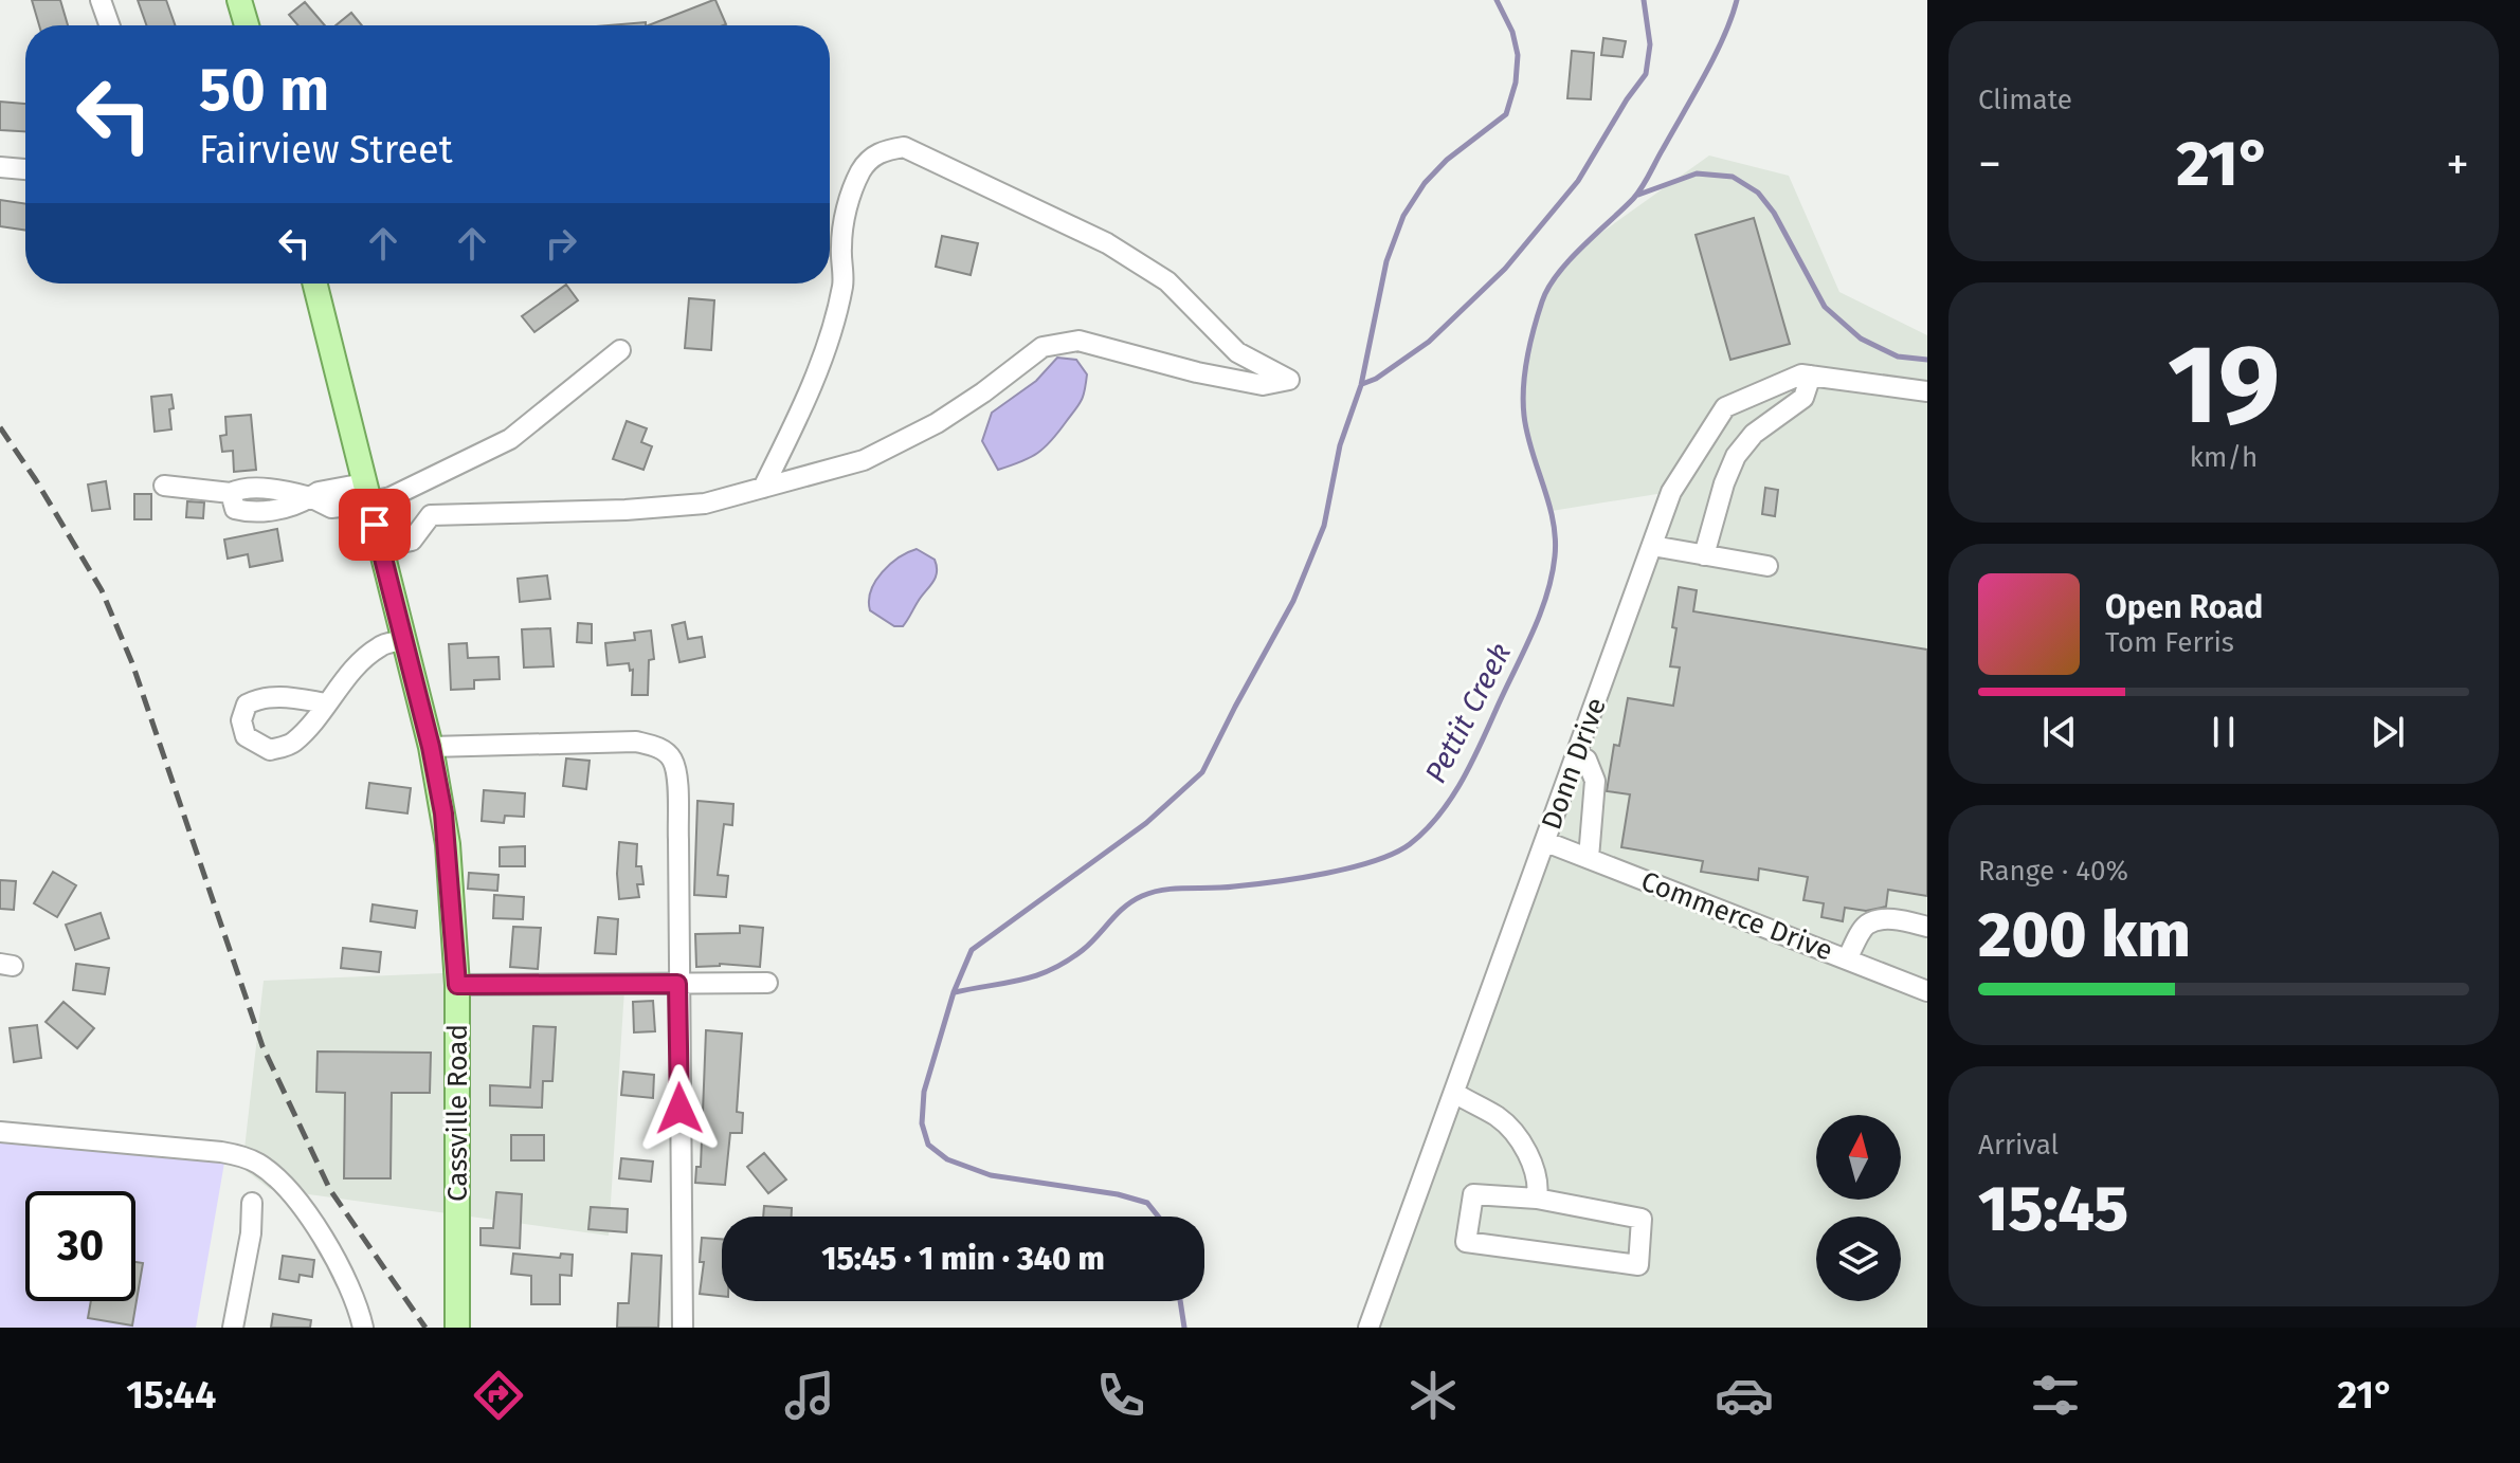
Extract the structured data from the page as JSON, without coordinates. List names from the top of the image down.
{
  "streets": {
    "main road": ["Cassville Road"],
    "street": ["Donn Drive", "Commerce Drive"]
  },
  "crossings": [
    ["Donn Drive", "Commerce Drive"]
  ],
  "water": ["Pettit Creek"],
  "north": "top",
  "page": {
    "tile": [
      "Climate",
      ["19", "km/h"],
      ["Range · 40%", "200 km"],
      ["Arrival", "15:45"]
    ],
    "turn": ["50 m", "Fairview Street"],
    "heat": ["−", "21°", "+"],
    "song": ["Open Road", "Tom Ferris"],
    "limit": "30",
    "trip": "15:45 · 1 min · 340 m",
    "tabs": ["15:44", "21°"]
  }
}
